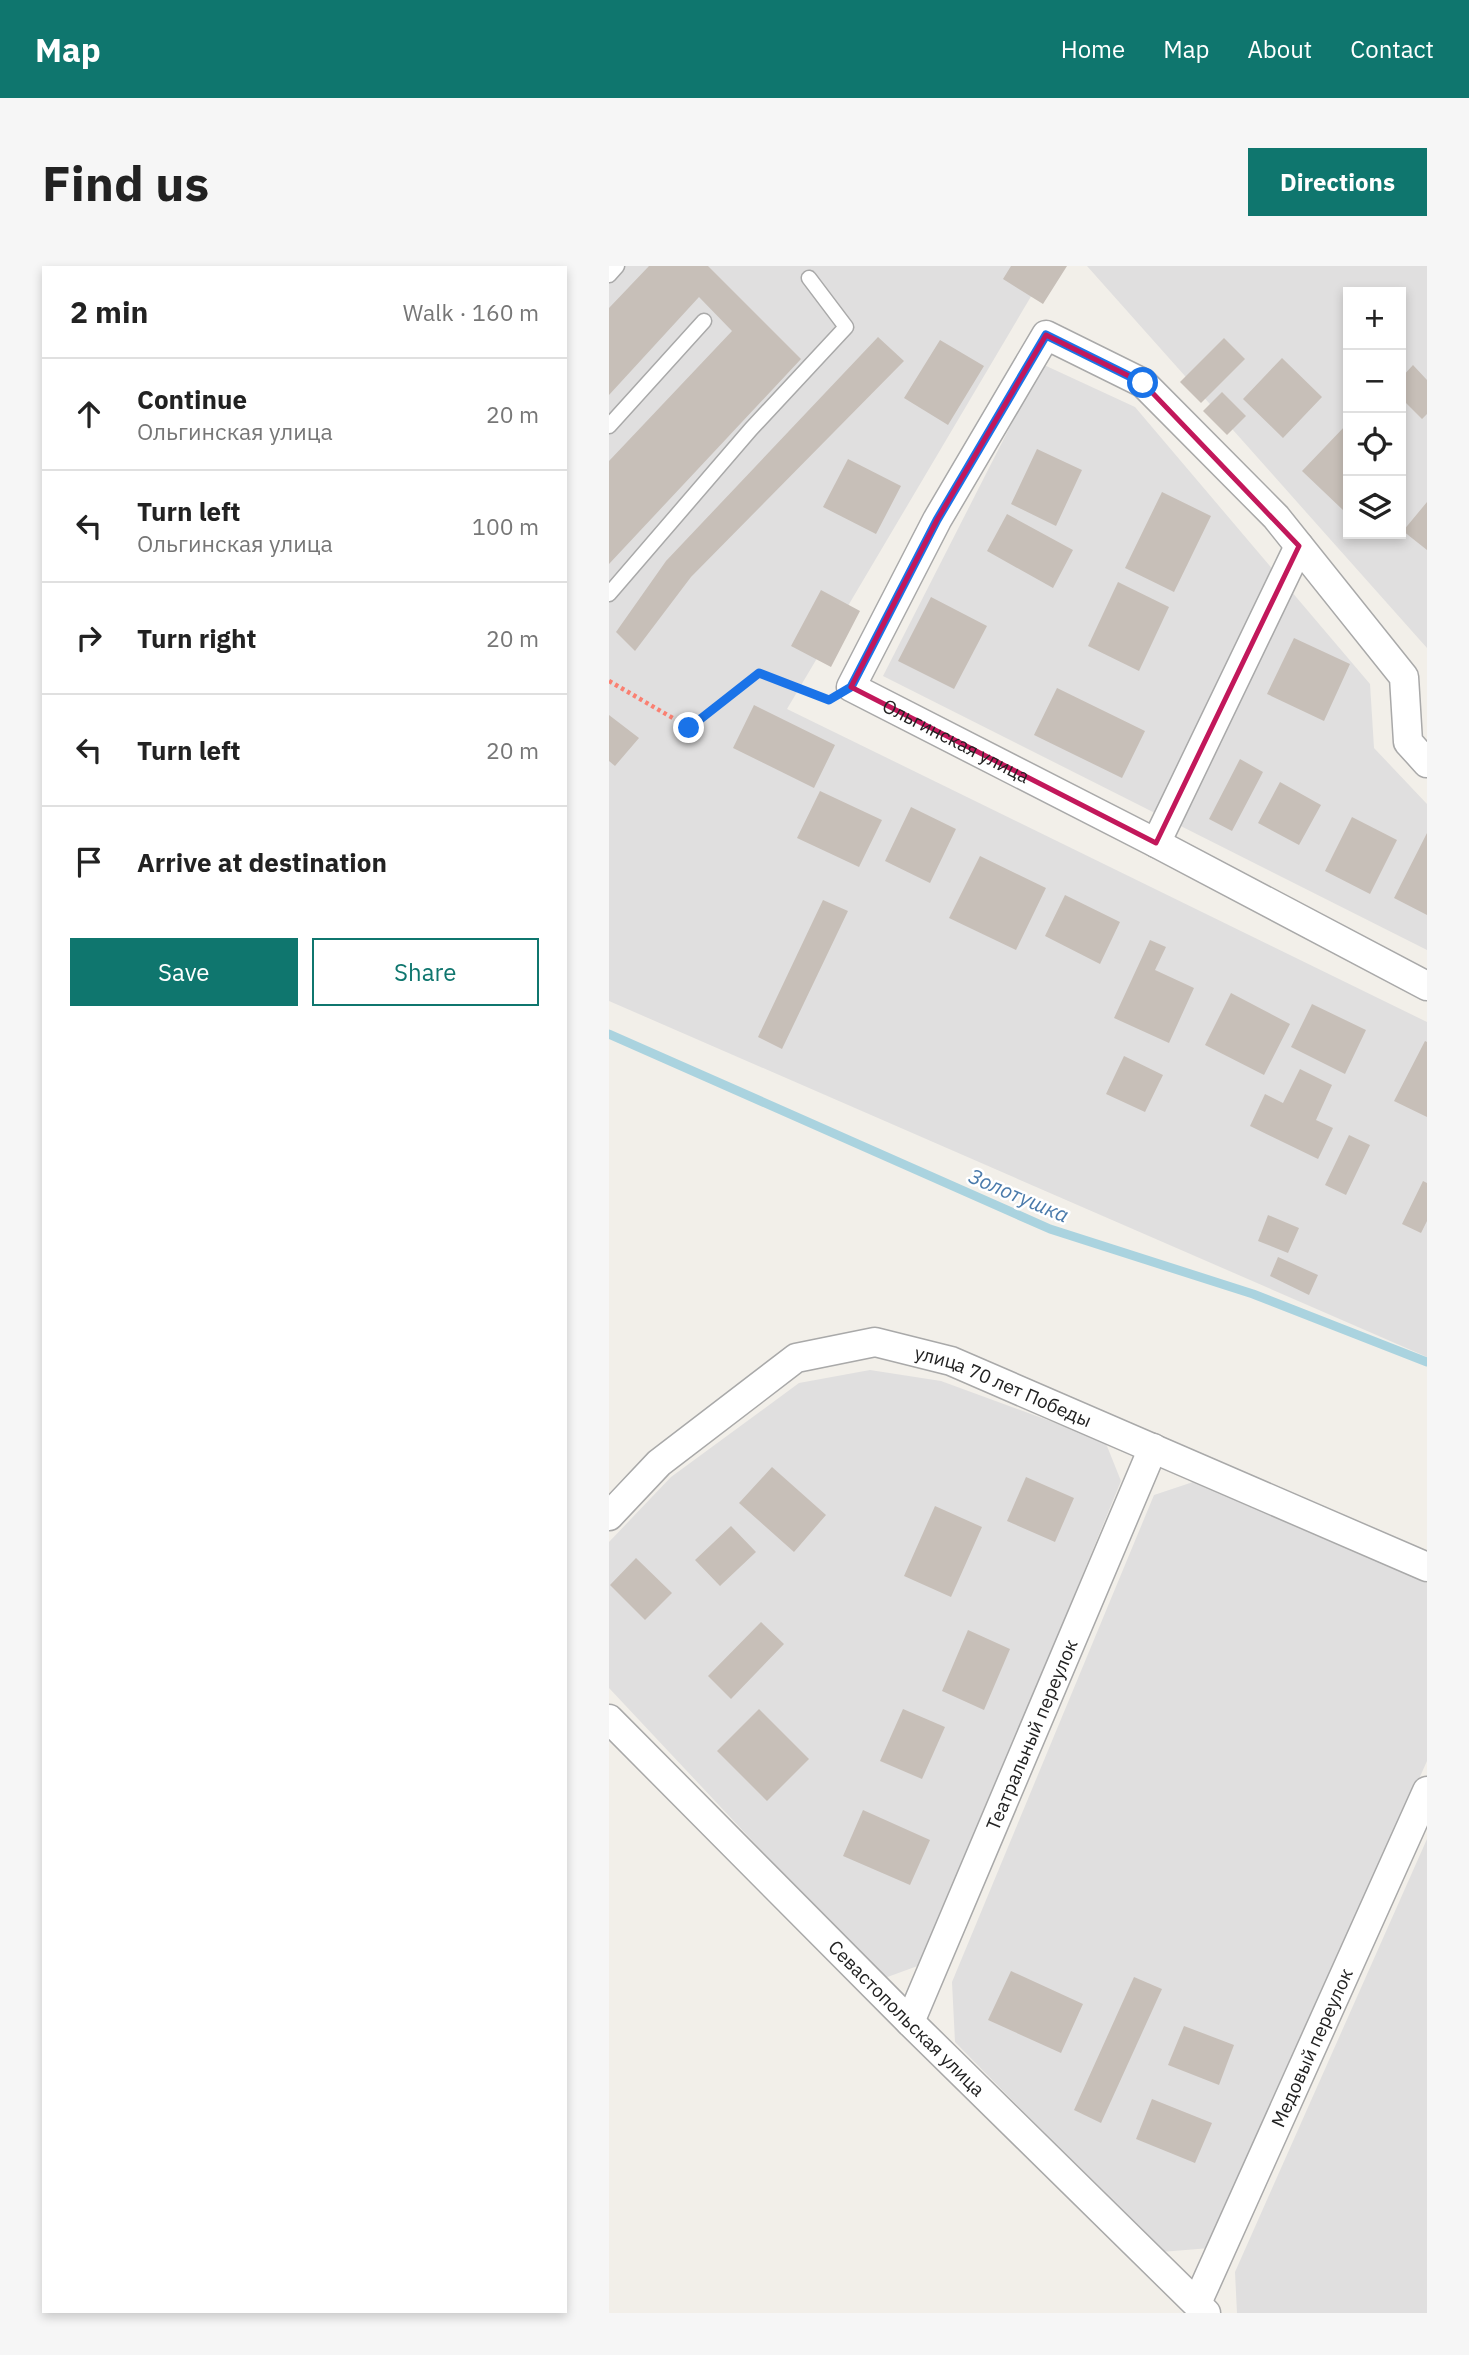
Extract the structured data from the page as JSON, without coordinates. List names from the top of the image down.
{
  "streets": {
    "street": [
      "Ольгинская улица",
      "улица 70 лет Победы",
      "Театральный переулок",
      "Севастопольская улица",
      "Медовый переулок"
    ]
  },
  "crossings": [
    ["улица 70 лет Победы", "Театральный переулок"],
    ["Театральный переулок", "Севастопольская улица"],
    ["Севастопольская улица", "Медовый переулок"]
  ],
  "water": ["Золотушка"],
  "page": {
    "header": "Map",
    "nav": [
      "Home",
      "Map",
      "About",
      "Contact"
    ],
    "buttons": [
      "Directions",
      ["Save", "Share"]
    ],
    "title": "Find us",
    "heading": ["2 min", "Walk · 160 m"],
    "map_buttons": ["+", "−"],
    "list": [
      ["Continue", "Ольгинская улица", "20 m"],
      ["Turn left", "Ольгинская улица", "100 m"],
      ["Turn right", "20 m"],
      ["Turn left", "20 m"],
      "Arrive at destination"
    ]
  }
}
